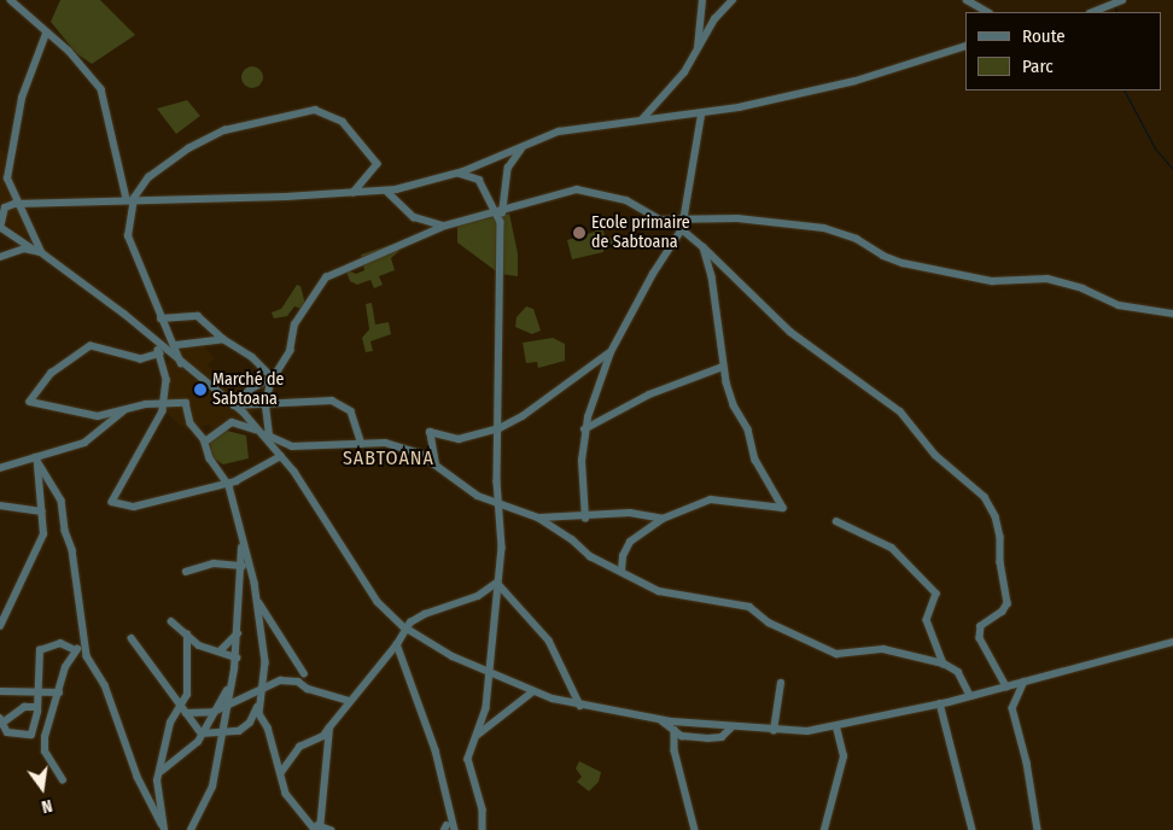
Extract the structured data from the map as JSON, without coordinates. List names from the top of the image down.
{
  "districts": ["SABTOANA"],
  "places": ["Ecole primaire de Sabtoana", "Marché de Sabtoana"],
  "legend": ["Route", "Parc"],
  "north": "bottom"
}
